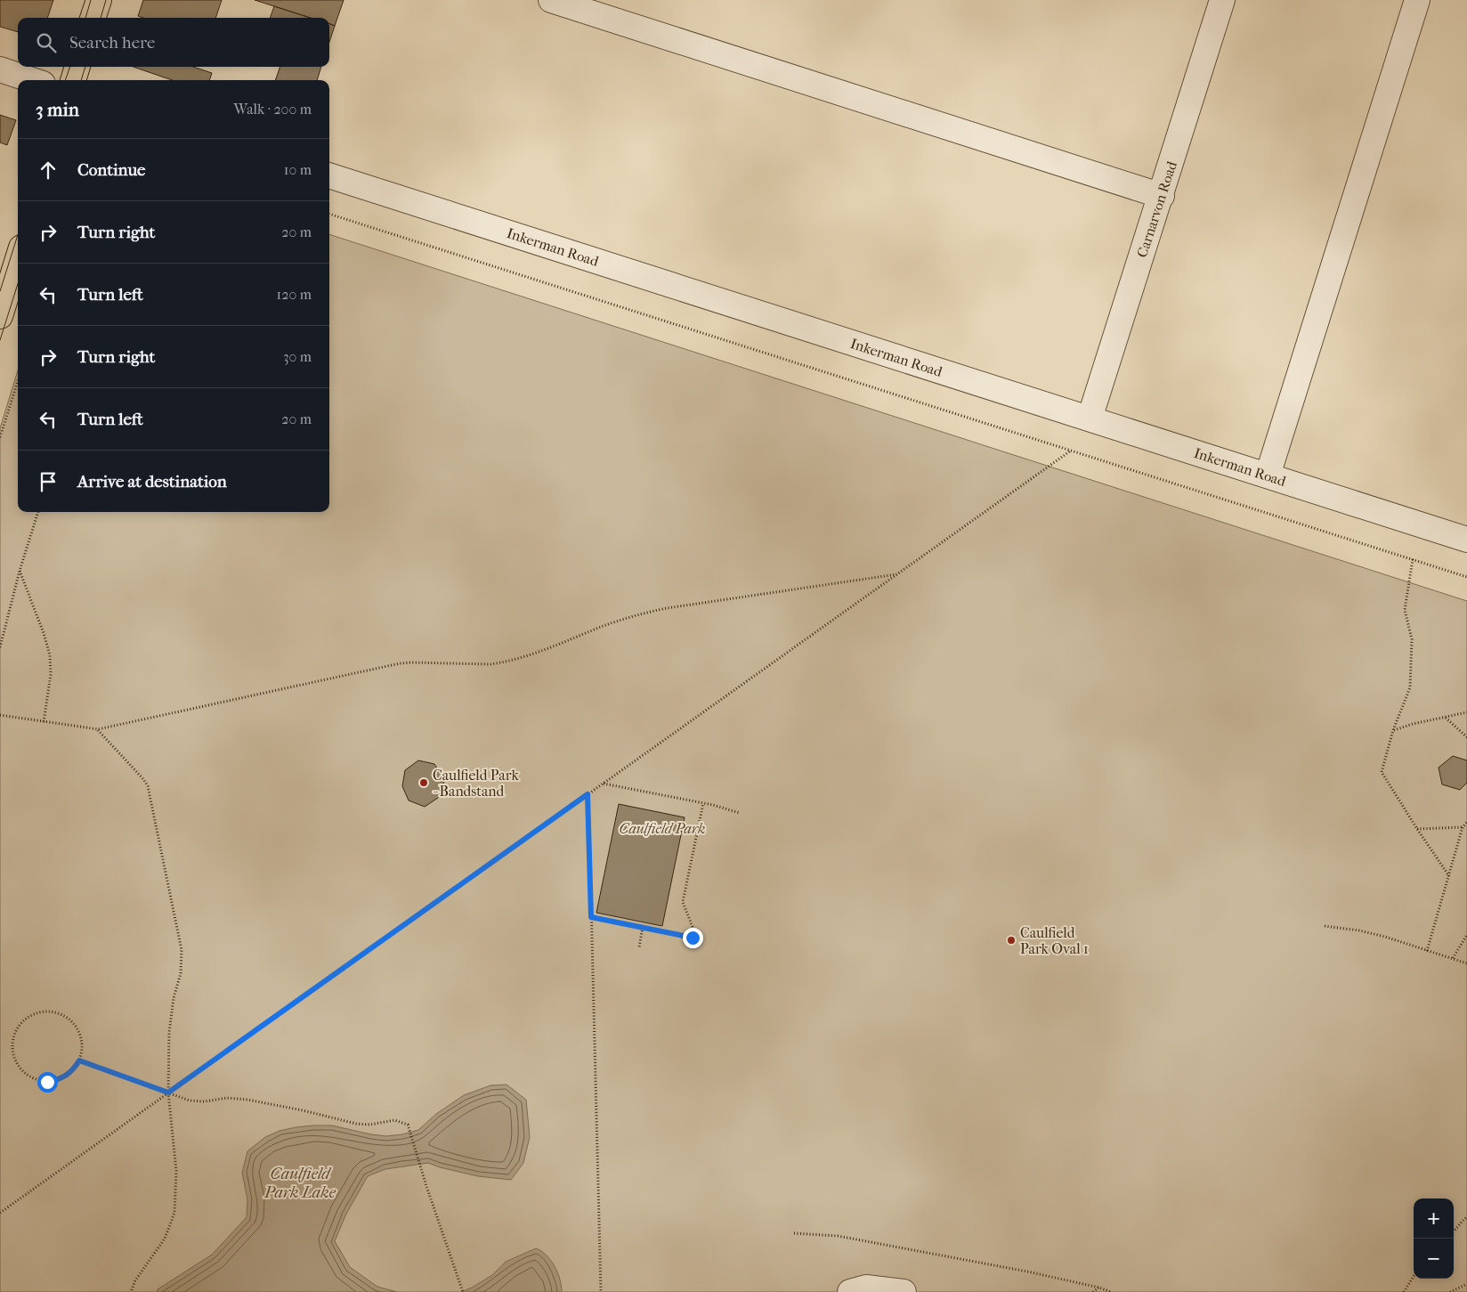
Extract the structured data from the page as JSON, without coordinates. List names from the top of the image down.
{
  "streets": {
    "street": ["Carnarvon Road", "Inkerman Road"]
  },
  "crossings": [
    ["Carnarvon Road", "Inkerman Road"]
  ],
  "water": ["Caulfield Park Lake"],
  "parks": ["Caulfield Park"],
  "places": ["Caulfield Park - Bandstand", "Caulfield Park Oval 1"],
  "page": {
    "search": "Search here",
    "heading": ["3 min", "Walk · 200 m"],
    "list": [
      ["Continue", "10 m"],
      ["Turn right", "20 m"],
      ["Turn left", "120 m"],
      ["Turn right", "30 m"],
      ["Turn left", "20 m"],
      "Arrive at destination"
    ],
    "map_buttons": ["+", "−"]
  }
}
